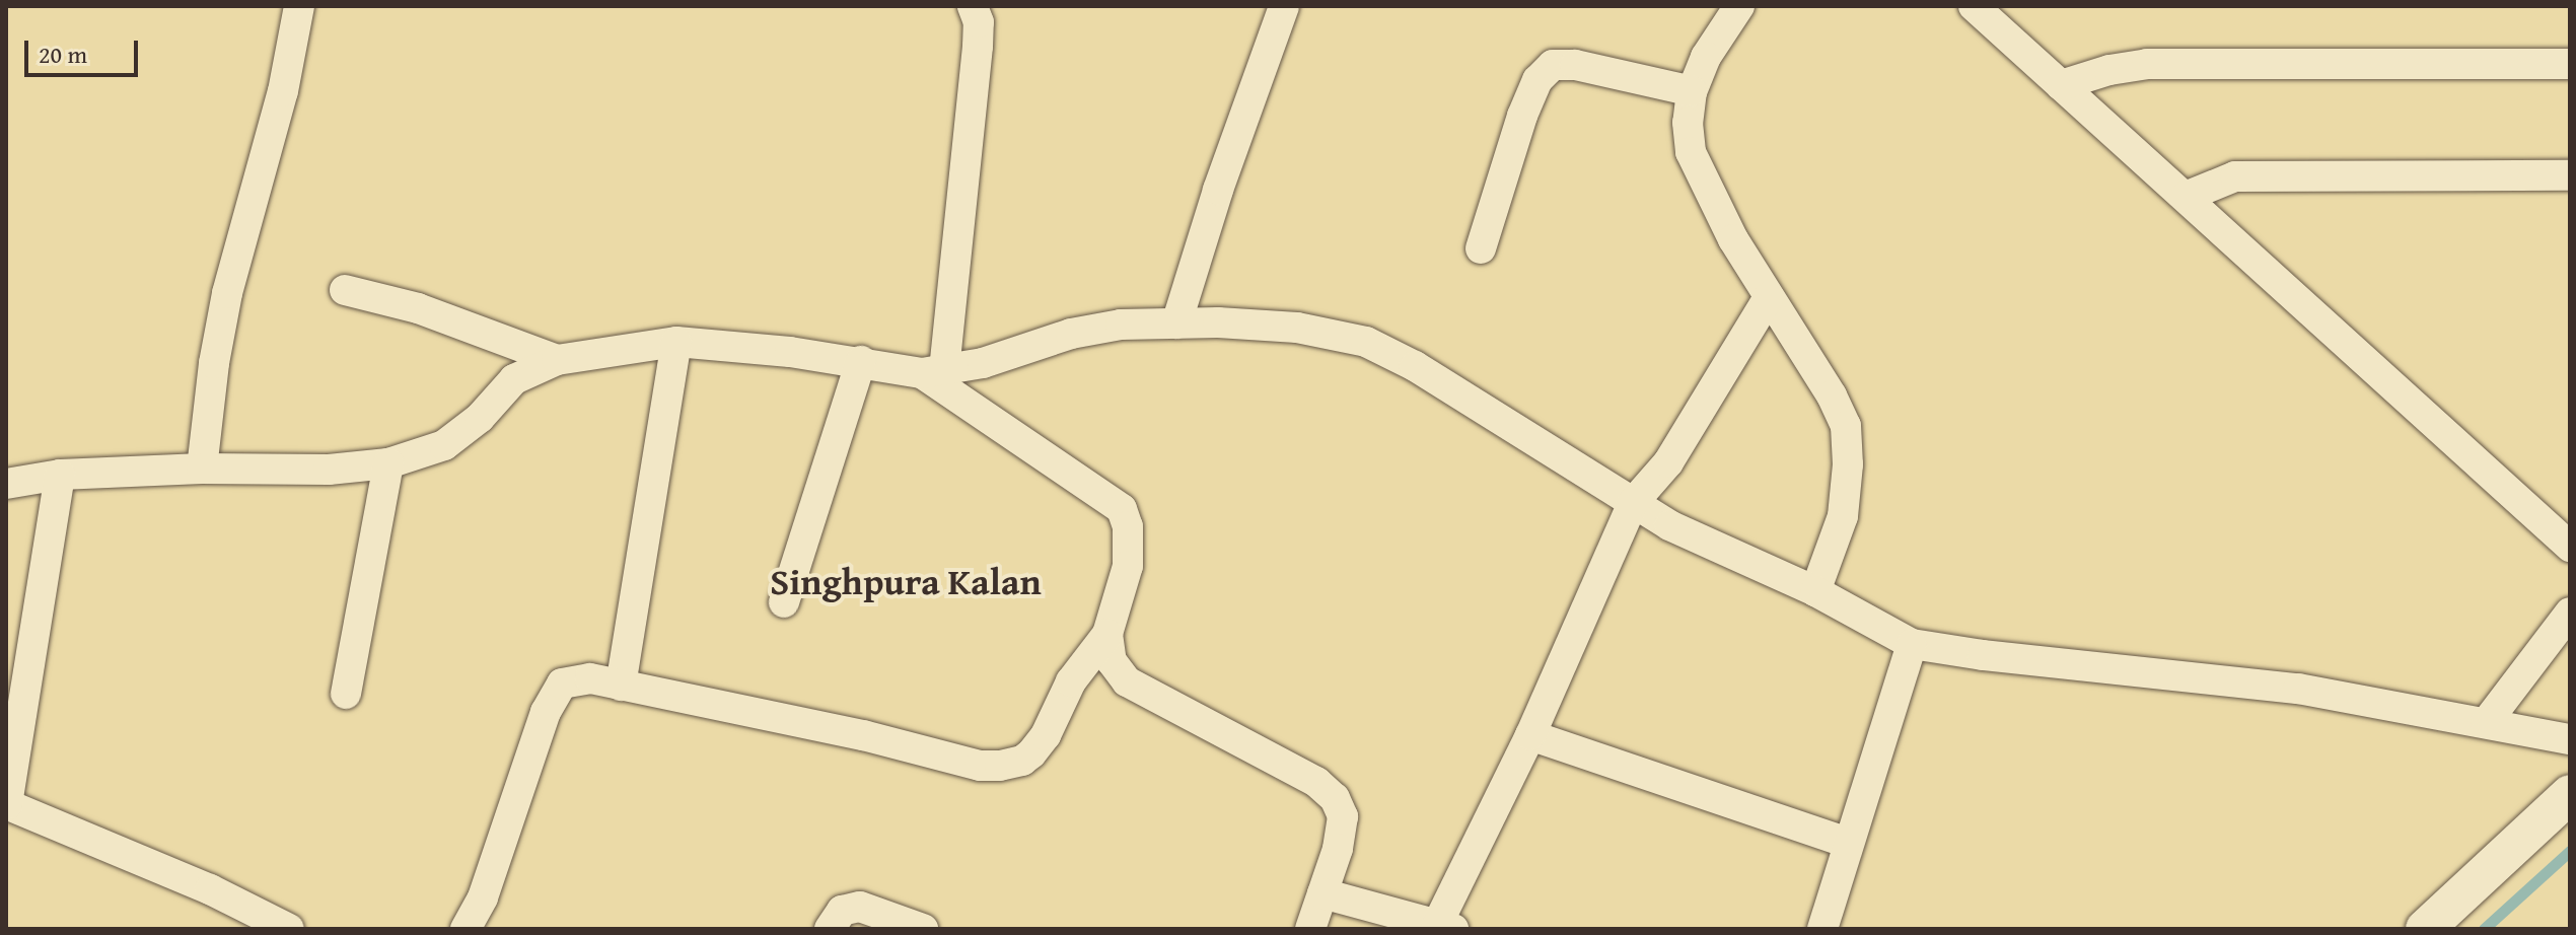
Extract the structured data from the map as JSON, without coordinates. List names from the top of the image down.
{
  "districts": ["Singhpura Kalan"],
  "scale_bar": "20 m"
}
